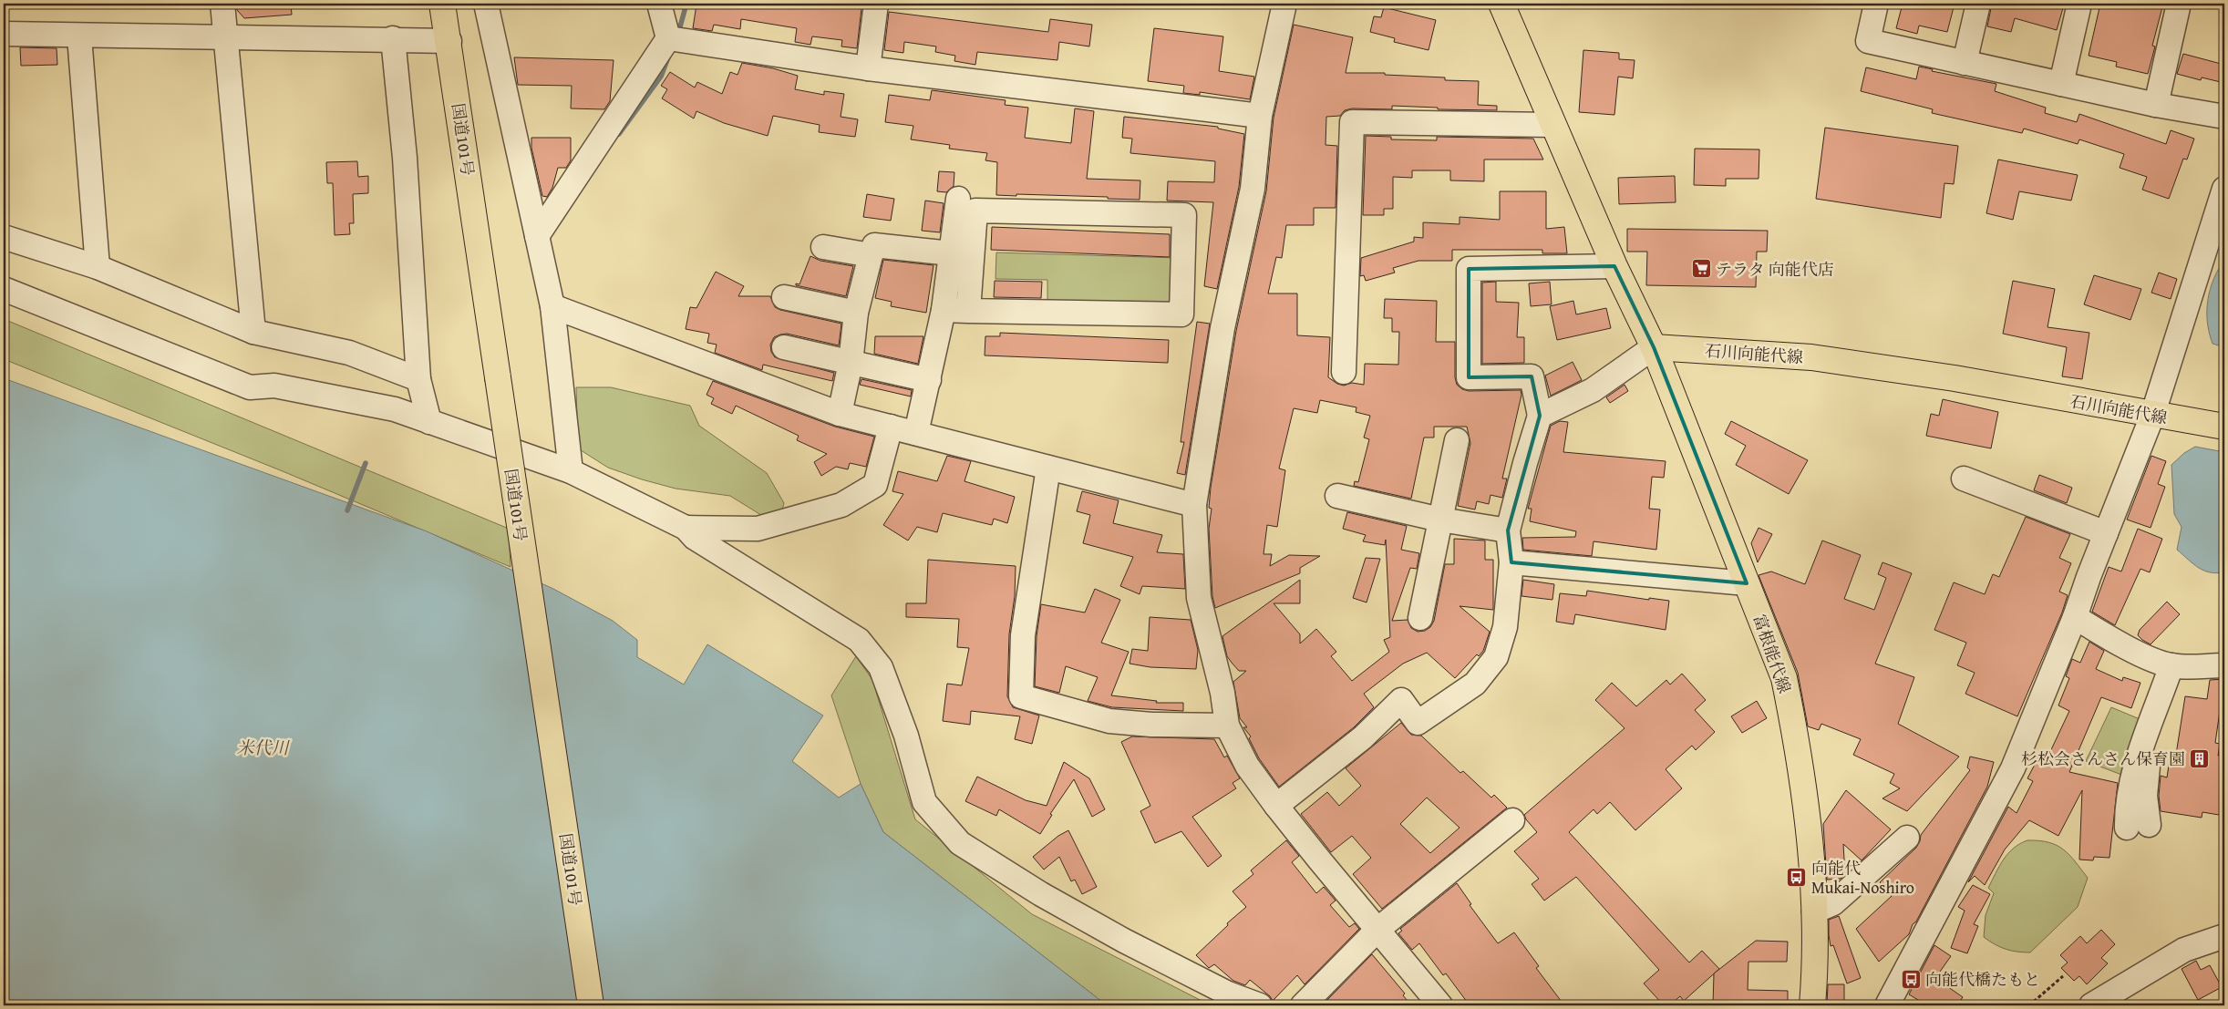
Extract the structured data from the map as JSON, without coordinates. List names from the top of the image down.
{
  "streets": {
    "main road": ["国道101号", "石川向能代線", "富根能代線"]
  },
  "crossings": [
    ["石川向能代線", "富根能代線"]
  ],
  "water": ["米代川"],
  "places": {
    "supermarket": ["テラタ 向能代店"],
    "building": ["杉松会さんさん保育園"],
    "bus stop": ["向能代 Mukai-Noshiro", "向能代橋たもと"]
  }
}
